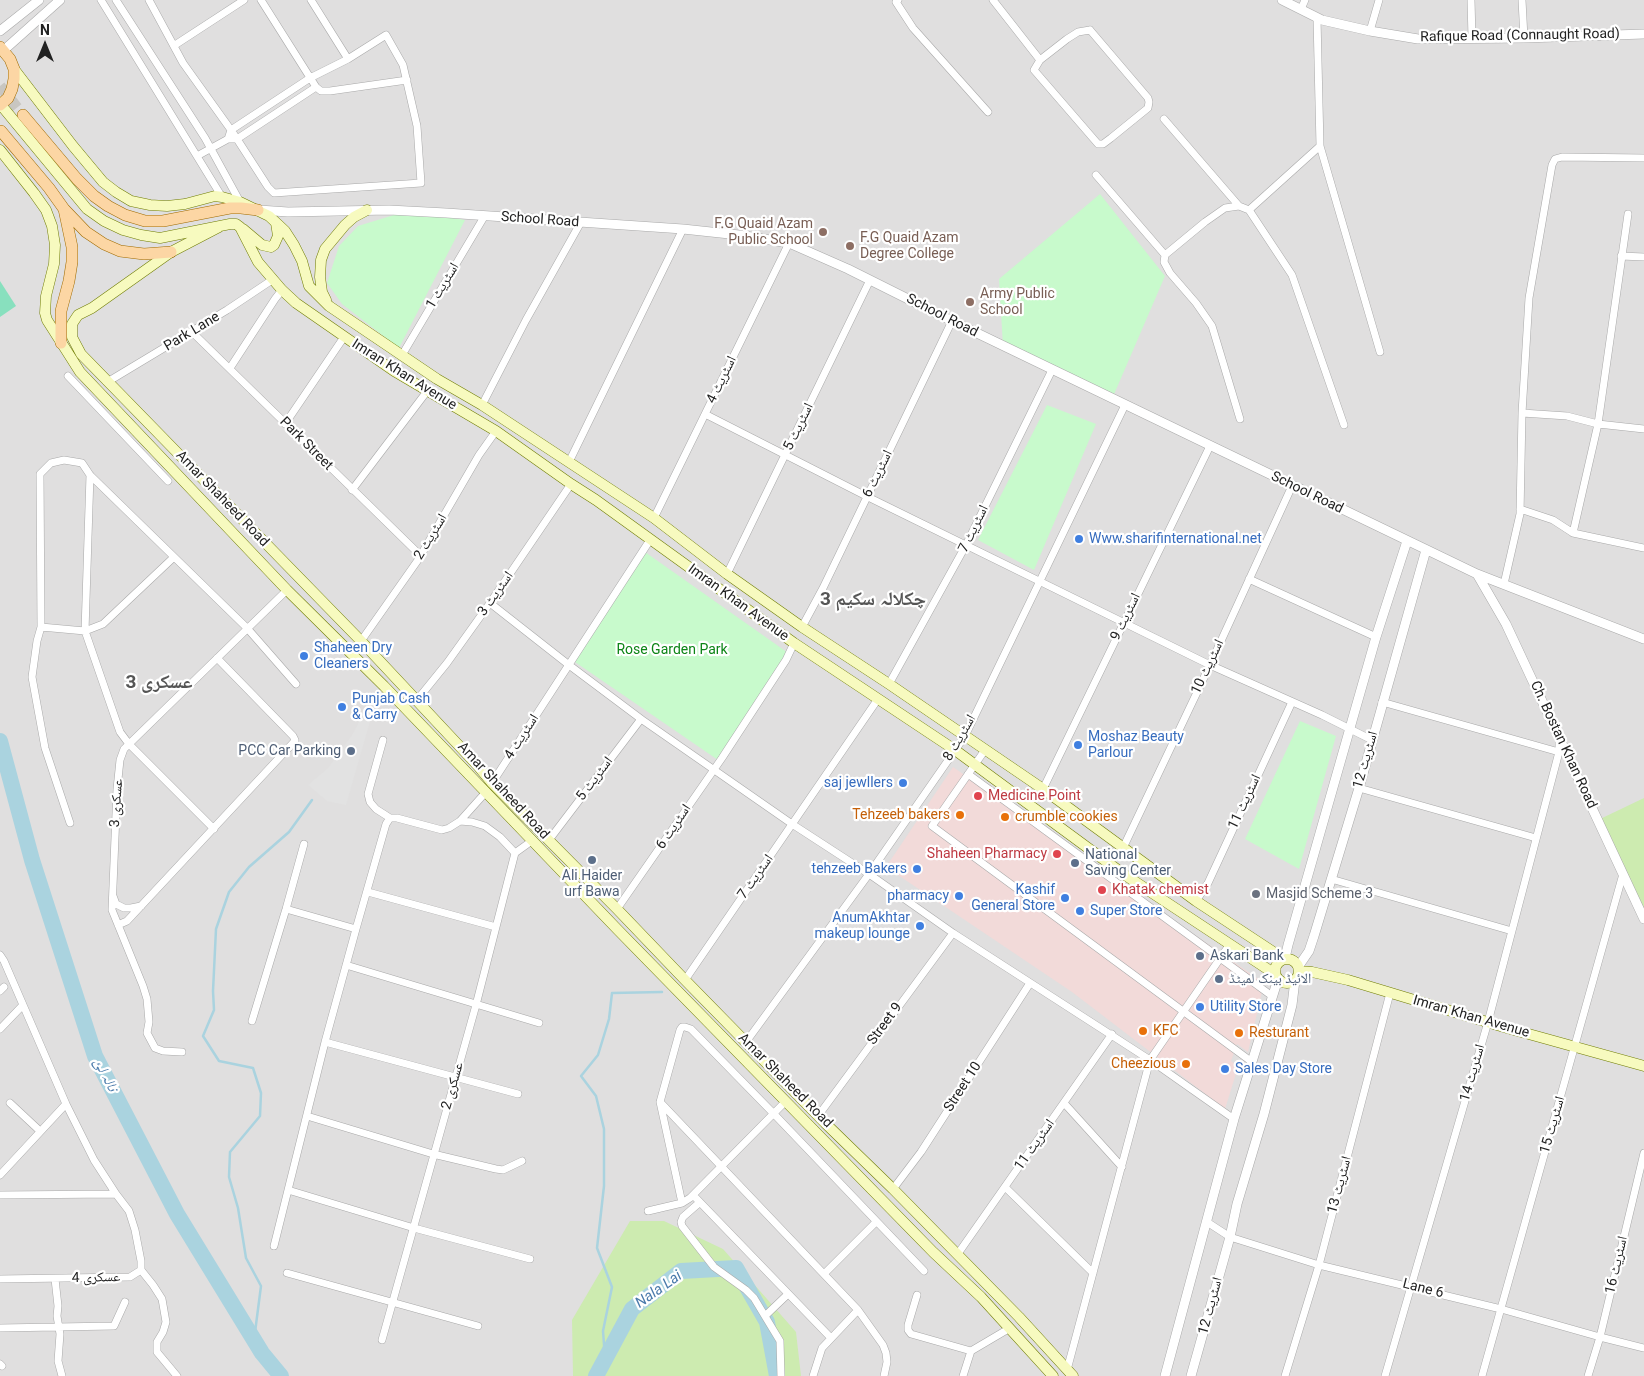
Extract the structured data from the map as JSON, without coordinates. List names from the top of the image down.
{
  "streets": {
    "main road": ["Imran Khan Avenue", "Amar Shaheed Road"],
    "street": [
      "Rafique Road (Connaught Road)",
      "School Road",
      "اسٹریٹ 1",
      "Park Lane",
      "اسٹریٹ 4",
      "اسٹریٹ 5",
      "Park Street",
      "اسٹریٹ 6",
      "اسٹریٹ 7",
      "اسٹریٹ 2",
      "اسٹریٹ 3",
      "اسٹریٹ 9",
      "اسٹریٹ 10",
      "اسٹریٹ 8",
      "Ch. Bostan Khan Road",
      "اسٹریٹ 12",
      "اسٹریٹ 11",
      "عسکری 3",
      "Street 9",
      "اسٹریٹ 14",
      "عسکری 2",
      "Street 10",
      "اسٹریٹ 15",
      "اسٹریٹ 13",
      "اسٹریٹ 16",
      "عسکری 4",
      "Lane 6"
    ]
  },
  "crossings": [
    ["School Road", "اسٹریٹ 1"],
    ["School Road", "Imran Khan Avenue"],
    ["School Road", "اسٹریٹ 4"],
    ["School Road", "اسٹریٹ 5"],
    ["School Road", "اسٹریٹ 6"],
    ["School Road", "اسٹریٹ 7"],
    ["School Road", "اسٹریٹ 9"],
    ["School Road", "اسٹریٹ 10"],
    ["School Road", "اسٹریٹ 8"],
    ["School Road", "Ch. Bostan Khan Road"],
    ["School Road", "اسٹریٹ 12"],
    ["اسٹریٹ 1", "Imran Khan Avenue"],
    ["Park Lane", "Imran Khan Avenue"],
    ["Park Lane", "Park Street"],
    ["Park Lane", "Amar Shaheed Road"],
    ["Imran Khan Avenue", "اسٹریٹ 4"],
    ["Imran Khan Avenue", "اسٹریٹ 5"],
    ["Imran Khan Avenue", "اسٹریٹ 6"],
    ["Imran Khan Avenue", "اسٹریٹ 7"],
    ["Imran Khan Avenue", "اسٹریٹ 2"],
    ["Imran Khan Avenue", "اسٹریٹ 3"],
    ["Imran Khan Avenue", "اسٹریٹ 9"],
    ["Imran Khan Avenue", "اسٹریٹ 10"],
    ["Imran Khan Avenue", "اسٹریٹ 8"],
    ["Imran Khan Avenue", "اسٹریٹ 12"],
    ["Imran Khan Avenue", "اسٹریٹ 11"],
    ["Imran Khan Avenue", "اسٹریٹ 14"],
    ["Imran Khan Avenue", "اسٹریٹ 15"],
    ["Imran Khan Avenue", "اسٹریٹ 13"],
    ["اسٹریٹ 4", "Amar Shaheed Road"],
    ["اسٹریٹ 5", "Amar Shaheed Road"],
    ["Park Street", "اسٹریٹ 2"],
    ["اسٹریٹ 6", "Amar Shaheed Road"],
    ["Amar Shaheed Road", "اسٹریٹ 7"],
    ["Amar Shaheed Road", "اسٹریٹ 2"],
    ["Amar Shaheed Road", "اسٹریٹ 3"],
    ["Amar Shaheed Road", "اسٹریٹ 8"],
    ["Amar Shaheed Road", "اسٹریٹ 11"],
    ["Amar Shaheed Road", "عسکری 3"],
    ["Amar Shaheed Road", "Street 9"],
    ["Amar Shaheed Road", "Street 10"],
    ["Ch. Bostan Khan Road", "اسٹریٹ 14"],
    ["Ch. Bostan Khan Road", "اسٹریٹ 15"],
    ["اسٹریٹ 12", "Lane 6"],
    ["اسٹریٹ 14", "Lane 6"],
    ["اسٹریٹ 15", "Lane 6"],
    ["اسٹریٹ 13", "Lane 6"],
    ["اسٹریٹ 16", "Lane 6"]
  ],
  "districts": ["چکلالہ سکیم 3", "عسکری 3"],
  "water": ["نالہ لئ", "Nala Lai"],
  "parks": ["Rose Garden Park"],
  "places": [
    "F.G Quaid Azam Public School",
    "F.G Quaid Azam Degree College",
    "Army Public School",
    "Www.sharifinternational.net",
    "Shaheen Dry Cleaners",
    "Punjab Cash & Carry",
    "Moshaz Beauty Parlour",
    "PCC Car Parking",
    "saj jewllers",
    "Medicine Point",
    "Tehzeeb bakers",
    "crumble cookies",
    "Shaheen Pharmacy",
    "Ali Haider urf Bawa",
    "National Saving Center",
    "tehzeeb Bakers",
    "Khatak chemist",
    "Masjid Scheme 3",
    "pharmacy",
    "Kashif General Store",
    "Super Store",
    "AnumAkhtar makeup lounge",
    "Askari Bank",
    "الائیڈ بینک لمیٹڈ",
    "Utility Store",
    "KFC",
    "Resturant",
    "Cheezious",
    "Sales Day Store"
  ],
  "north": "top"
}
